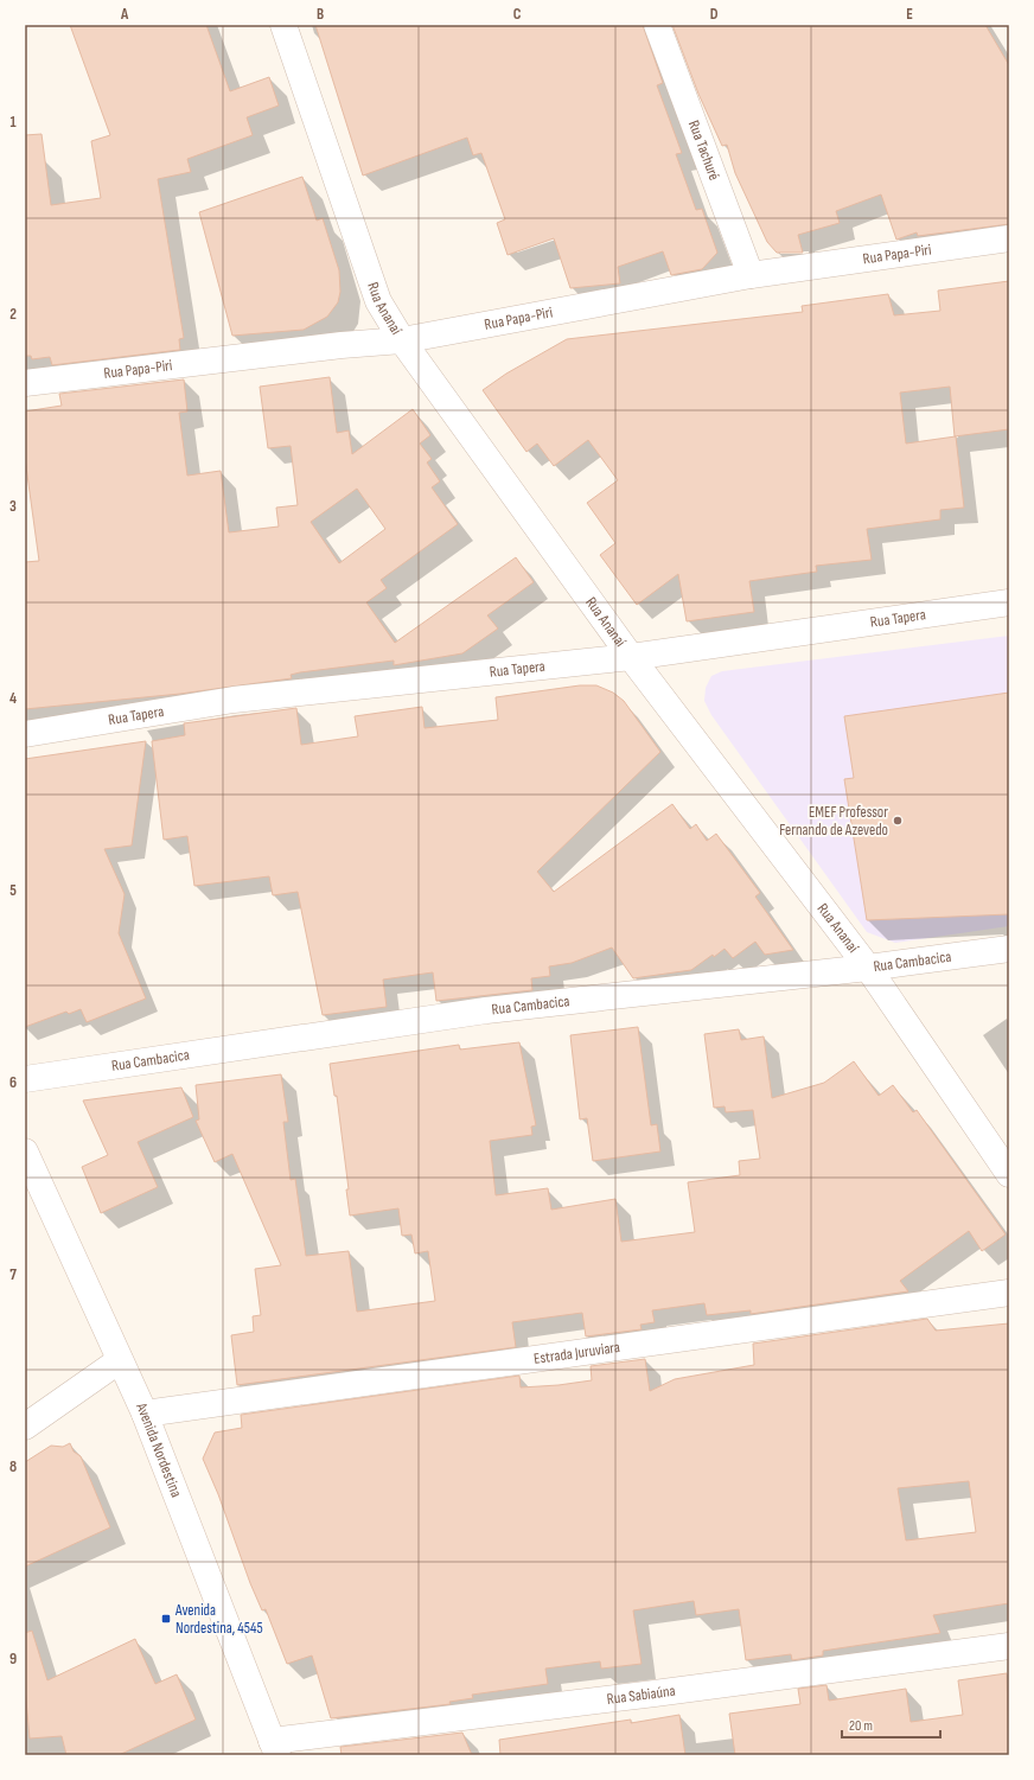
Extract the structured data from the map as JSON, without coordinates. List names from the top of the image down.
{
  "streets": {
    "street": [
      "Rua Tachuré",
      "Rua Papa-Piri",
      "Rua Ananaí",
      "Rua Tapera",
      "Rua Cambacica",
      "Estrada Juruviara",
      "Avenida Nordestina",
      "Rua Sabiaúna"
    ]
  },
  "crossings": [
    ["Rua Tachuré", "Rua Papa-Piri"],
    ["Rua Papa-Piri", "Rua Ananaí"],
    ["Rua Ananaí", "Rua Tapera"],
    ["Rua Ananaí", "Rua Cambacica"],
    ["Estrada Juruviara", "Avenida Nordestina"],
    ["Avenida Nordestina", "Rua Sabiaúna"]
  ],
  "places": {
    "other": ["EMEF Professor Fernando de Azevedo"],
    "transit": ["Avenida Nordestina, 4545"]
  },
  "scale_bar": "20 m",
  "grid": {
    "columns": [
      "A",
      "B",
      "C",
      "D",
      "E"
    ],
    "rows": [
      "1",
      "2",
      "3",
      "4",
      "5",
      "6",
      "7",
      "8",
      "9"
    ]
  }
}
